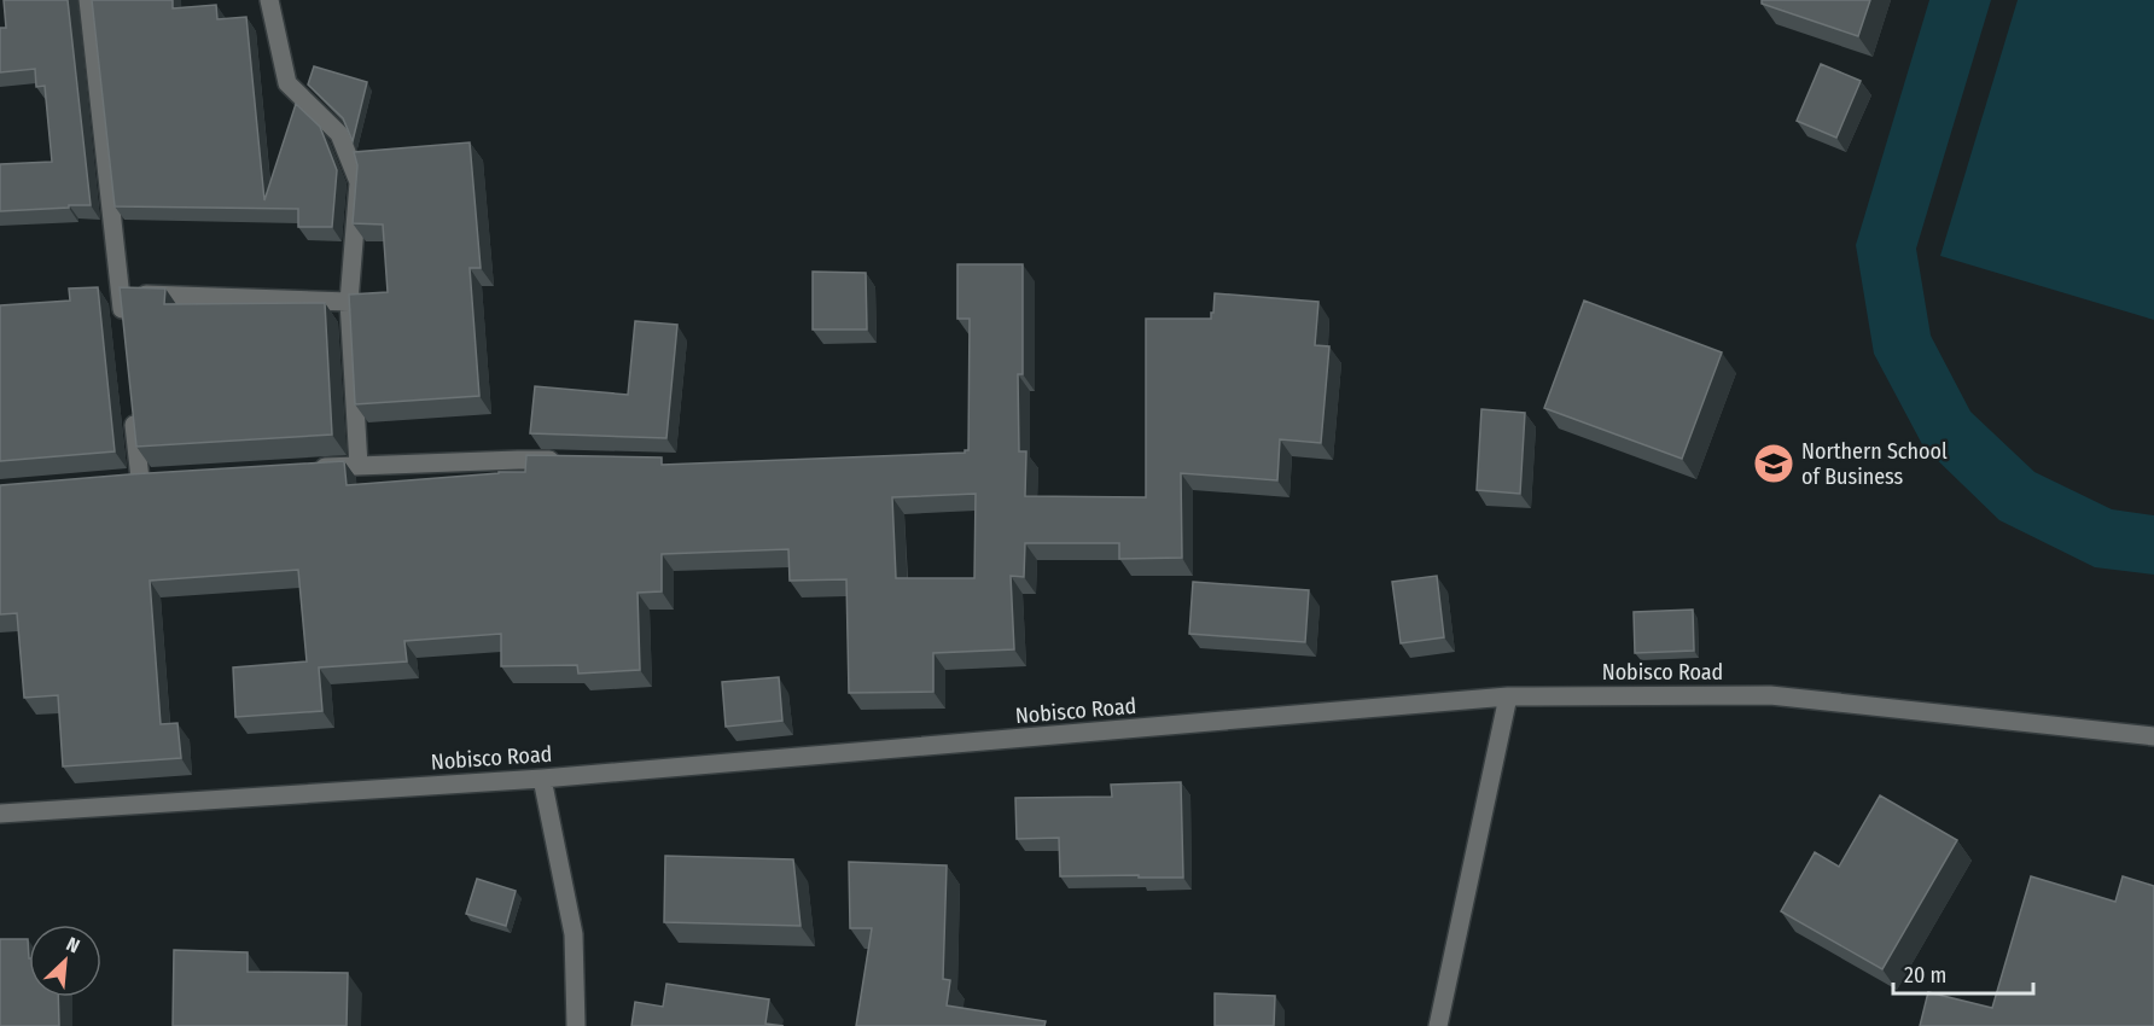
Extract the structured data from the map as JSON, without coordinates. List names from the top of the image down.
{
  "streets": {
    "street": ["Nobisco Road"]
  },
  "places": {
    "school or university": ["Northern School of Business"]
  },
  "scale_bar": "20 m",
  "north": "top right"
}
